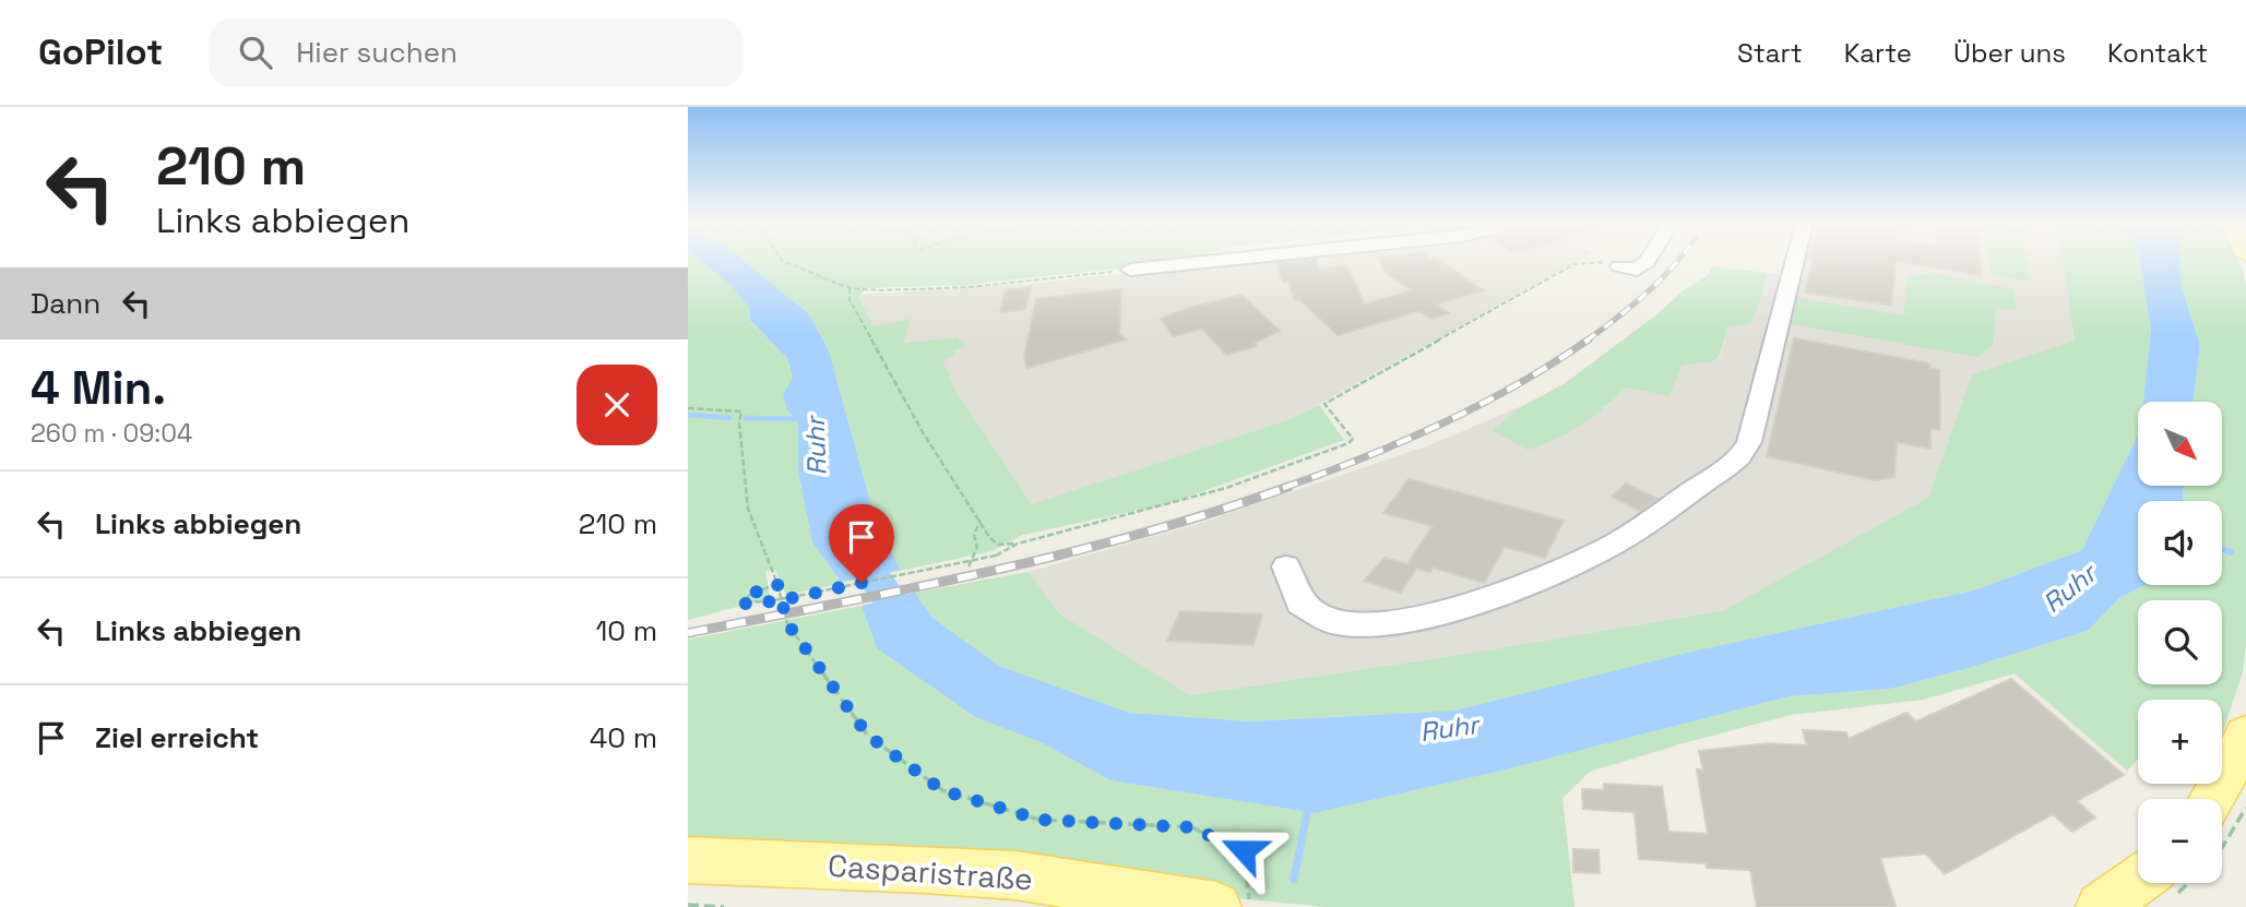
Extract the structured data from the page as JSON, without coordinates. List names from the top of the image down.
{
  "streets": {
    "main road": ["Casparistraße"]
  },
  "water": ["Ruhr"],
  "north": "bottom right",
  "page": {
    "header": "GoPilot",
    "search": "Hier suchen",
    "nav": [
      "Start",
      "Karte",
      "Über uns",
      "Kontakt"
    ],
    "turn": ["210 m", "Links abbiegen"],
    "then": "Dann",
    "heading": ["4 Min.", "260 m · 09:04"],
    "map_buttons": ["+", "−"],
    "list": [
      {
        "name": "Links abbiegen",
        "value": "210 m"
      },
      {
        "name": "Links abbiegen",
        "value": "10 m"
      },
      {
        "name": "Ziel erreicht",
        "value": "40 m"
      }
    ]
  }
}
